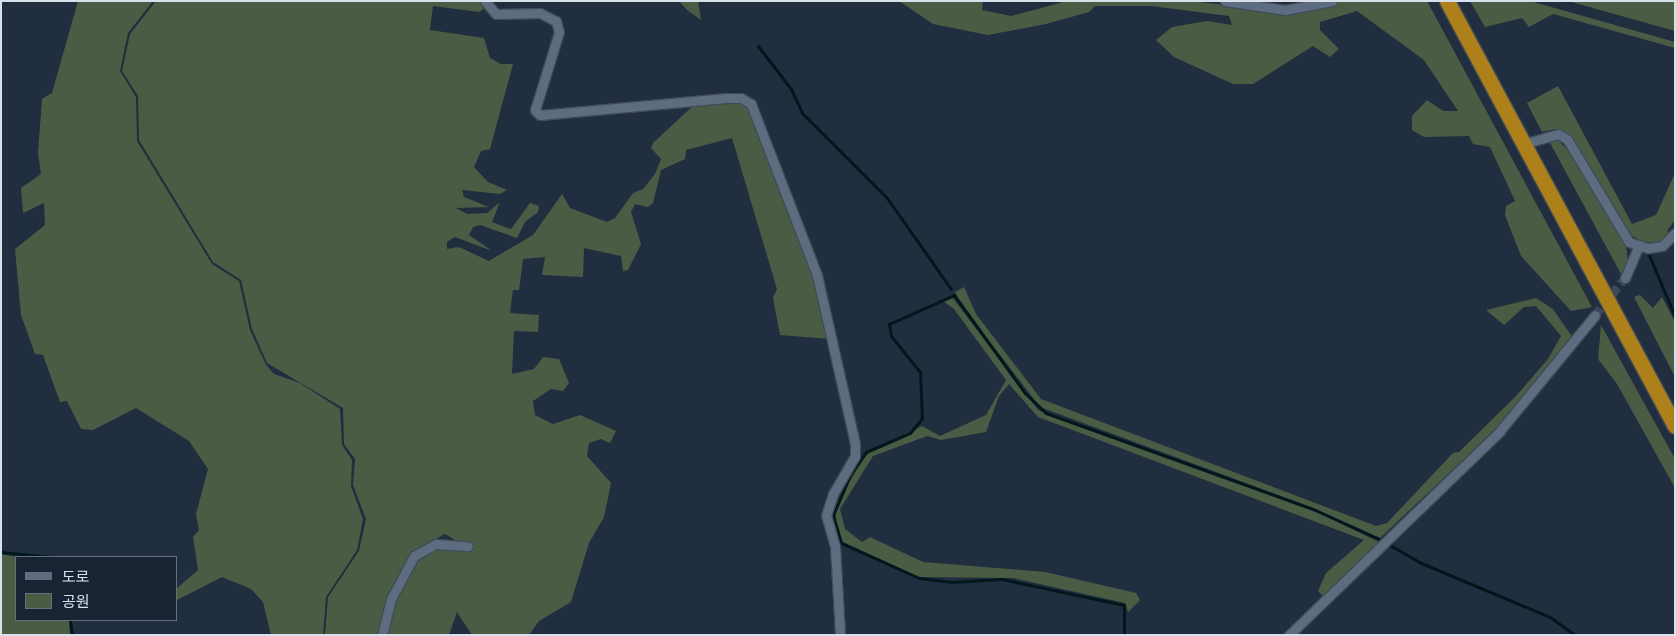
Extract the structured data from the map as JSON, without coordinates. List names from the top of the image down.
{
  "legend": ["도로", "공원"]
}
